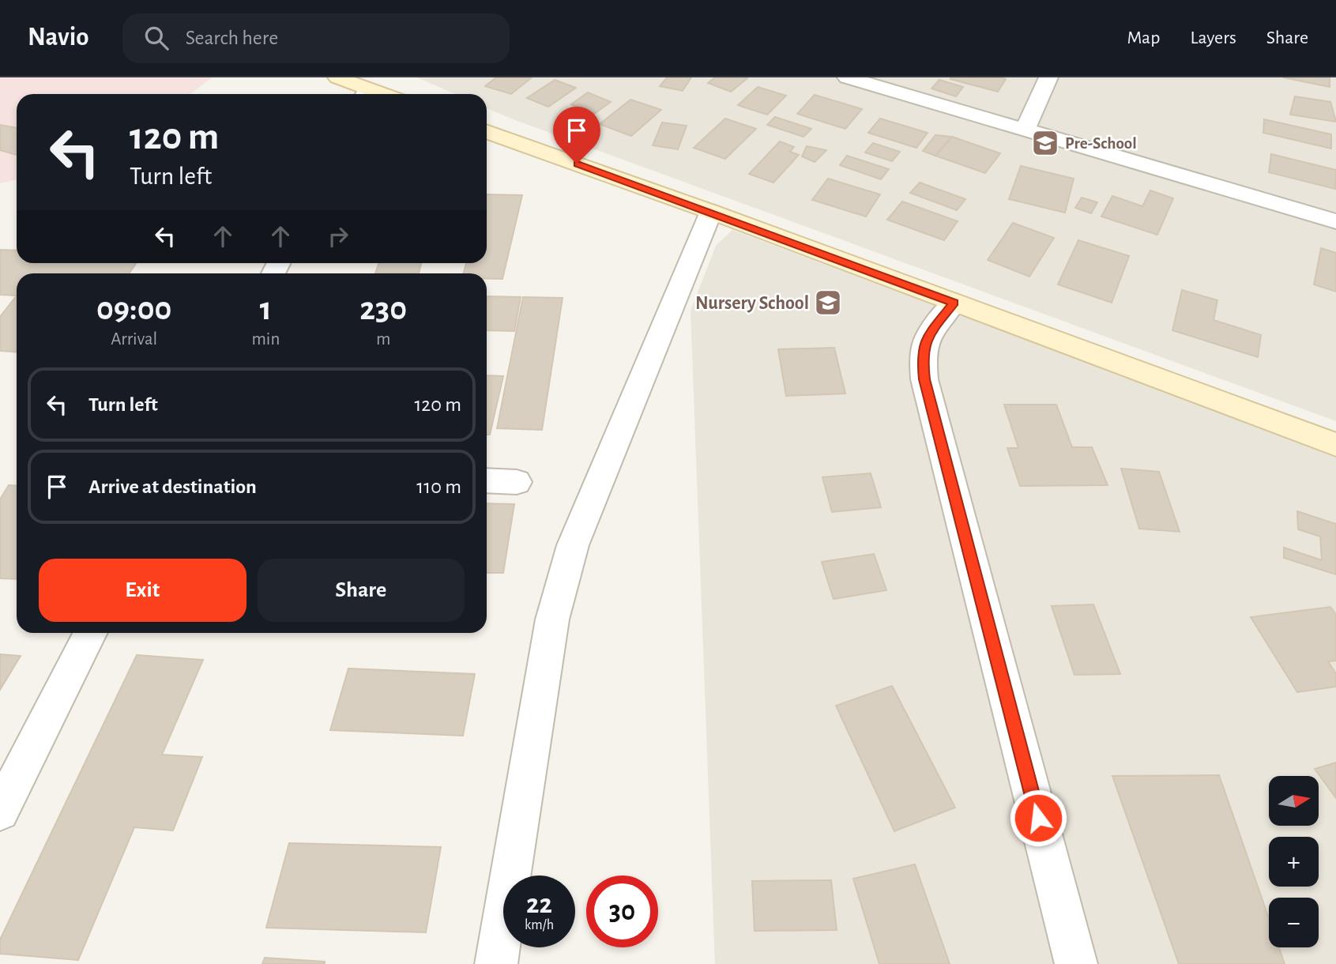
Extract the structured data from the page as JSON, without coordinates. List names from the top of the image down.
{
  "places": {
    "school or university": ["Pre-School", "Nursery School"]
  },
  "north": "right",
  "page": {
    "header": "Navio",
    "search": "Search here",
    "nav": ["Map", "Layers", "Share"],
    "turn": ["120 m", "Turn left"],
    "eta": [
      "09:00",
      "Arrival",
      "1",
      "min",
      "230",
      "m"
    ],
    "list": [
      {
        "name": "Turn left",
        "value": "120 m"
      },
      {
        "name": "Arrive at destination",
        "value": "110 m"
      }
    ],
    "buttons": ["Exit", "Share"],
    "map_buttons": ["+", "−"],
    "speed": "22 km/h",
    "limit": "30"
  }
}
